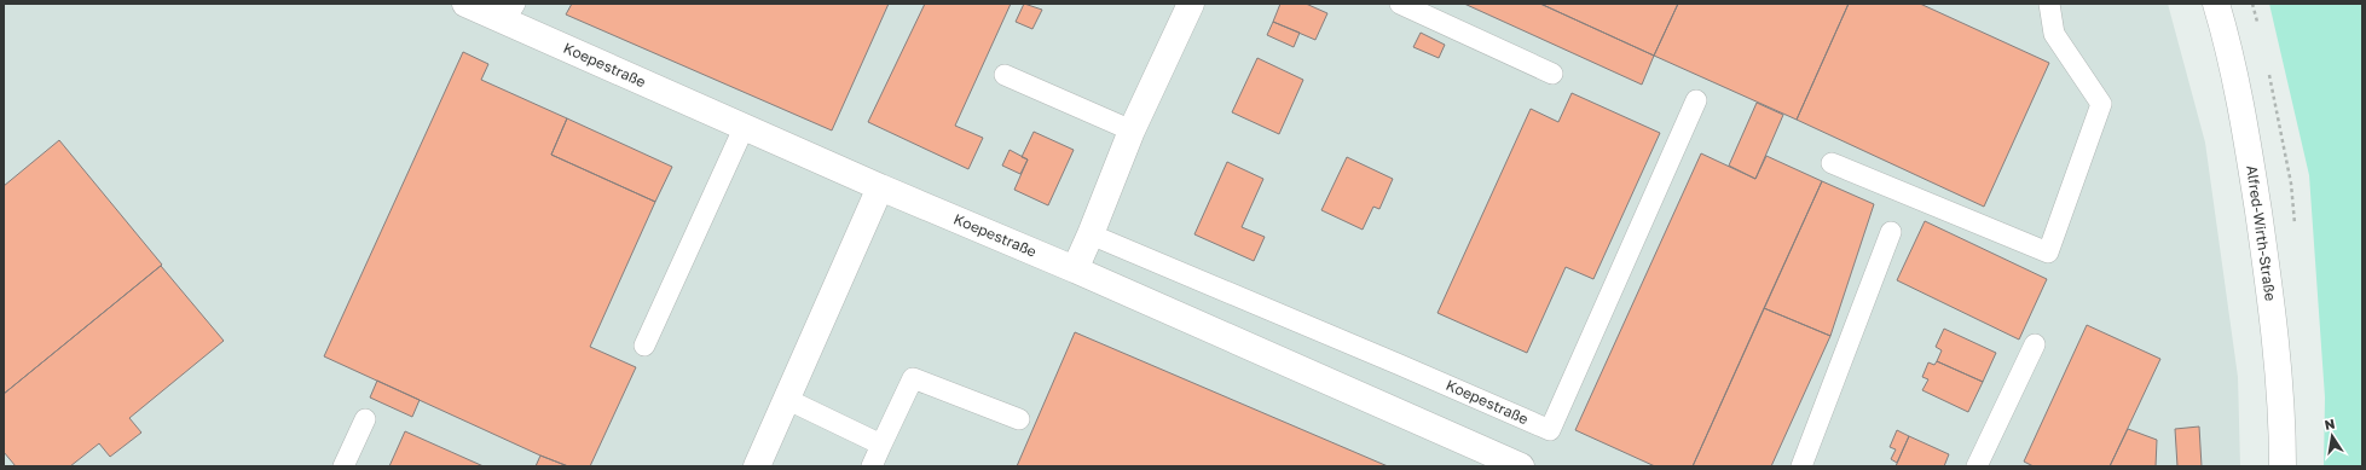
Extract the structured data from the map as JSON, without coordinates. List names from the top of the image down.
{
  "streets": {
    "street": ["Koepestraße", "Alfred-Wirth-Straße"]
  },
  "north": "top"
}
